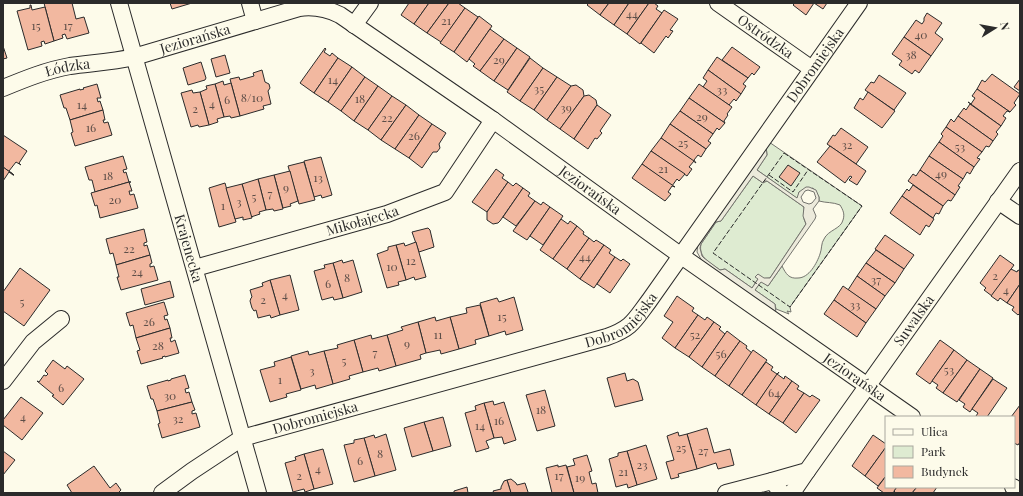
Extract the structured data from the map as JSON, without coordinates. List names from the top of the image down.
{
  "streets": {
    "street": [
      "Ostródzka",
      "Jeziorańska",
      "Dobromiejska",
      "Łódzka",
      "Mikołajecka",
      "Krajenecka",
      "Suwalska"
    ]
  },
  "crossings": [
    ["Ostródzka", "Dobromiejska"],
    ["Jeziorańska", "Dobromiejska"],
    ["Jeziorańska", "Łódzka"],
    ["Jeziorańska", "Mikołajecka"],
    ["Jeziorańska", "Krajenecka"],
    ["Jeziorańska", "Suwalska"],
    ["Dobromiejska", "Krajenecka"],
    ["Łódzka", "Krajenecka"],
    ["Mikołajecka", "Krajenecka"]
  ],
  "house_numbers": [
    "44",
    "21",
    "15",
    "17",
    "40",
    "38",
    "29",
    "14",
    "35",
    "33",
    "8/10",
    "18",
    "6",
    "4",
    "14",
    "39",
    "2",
    "29",
    "22",
    "16",
    "26",
    "25",
    "32",
    "53",
    "21",
    "49",
    "18",
    "13",
    "9",
    "7",
    "5",
    "20",
    "3",
    "1",
    "22",
    "44",
    "12",
    "10",
    "24",
    "2",
    "8",
    "37",
    "6",
    "4",
    "4",
    "2",
    "5",
    "33",
    "15",
    "26",
    "11",
    "52",
    "9",
    "28",
    "7",
    "56",
    "5",
    "53",
    "3",
    "1",
    "6",
    "64",
    "30",
    "18",
    "4",
    "32",
    "16",
    "14",
    "25",
    "27",
    "8",
    "6",
    "23",
    "4",
    "21",
    "2",
    "17",
    "19"
  ],
  "legend": ["Ulica", "Park", "Budynek"],
  "north": "right"
}
